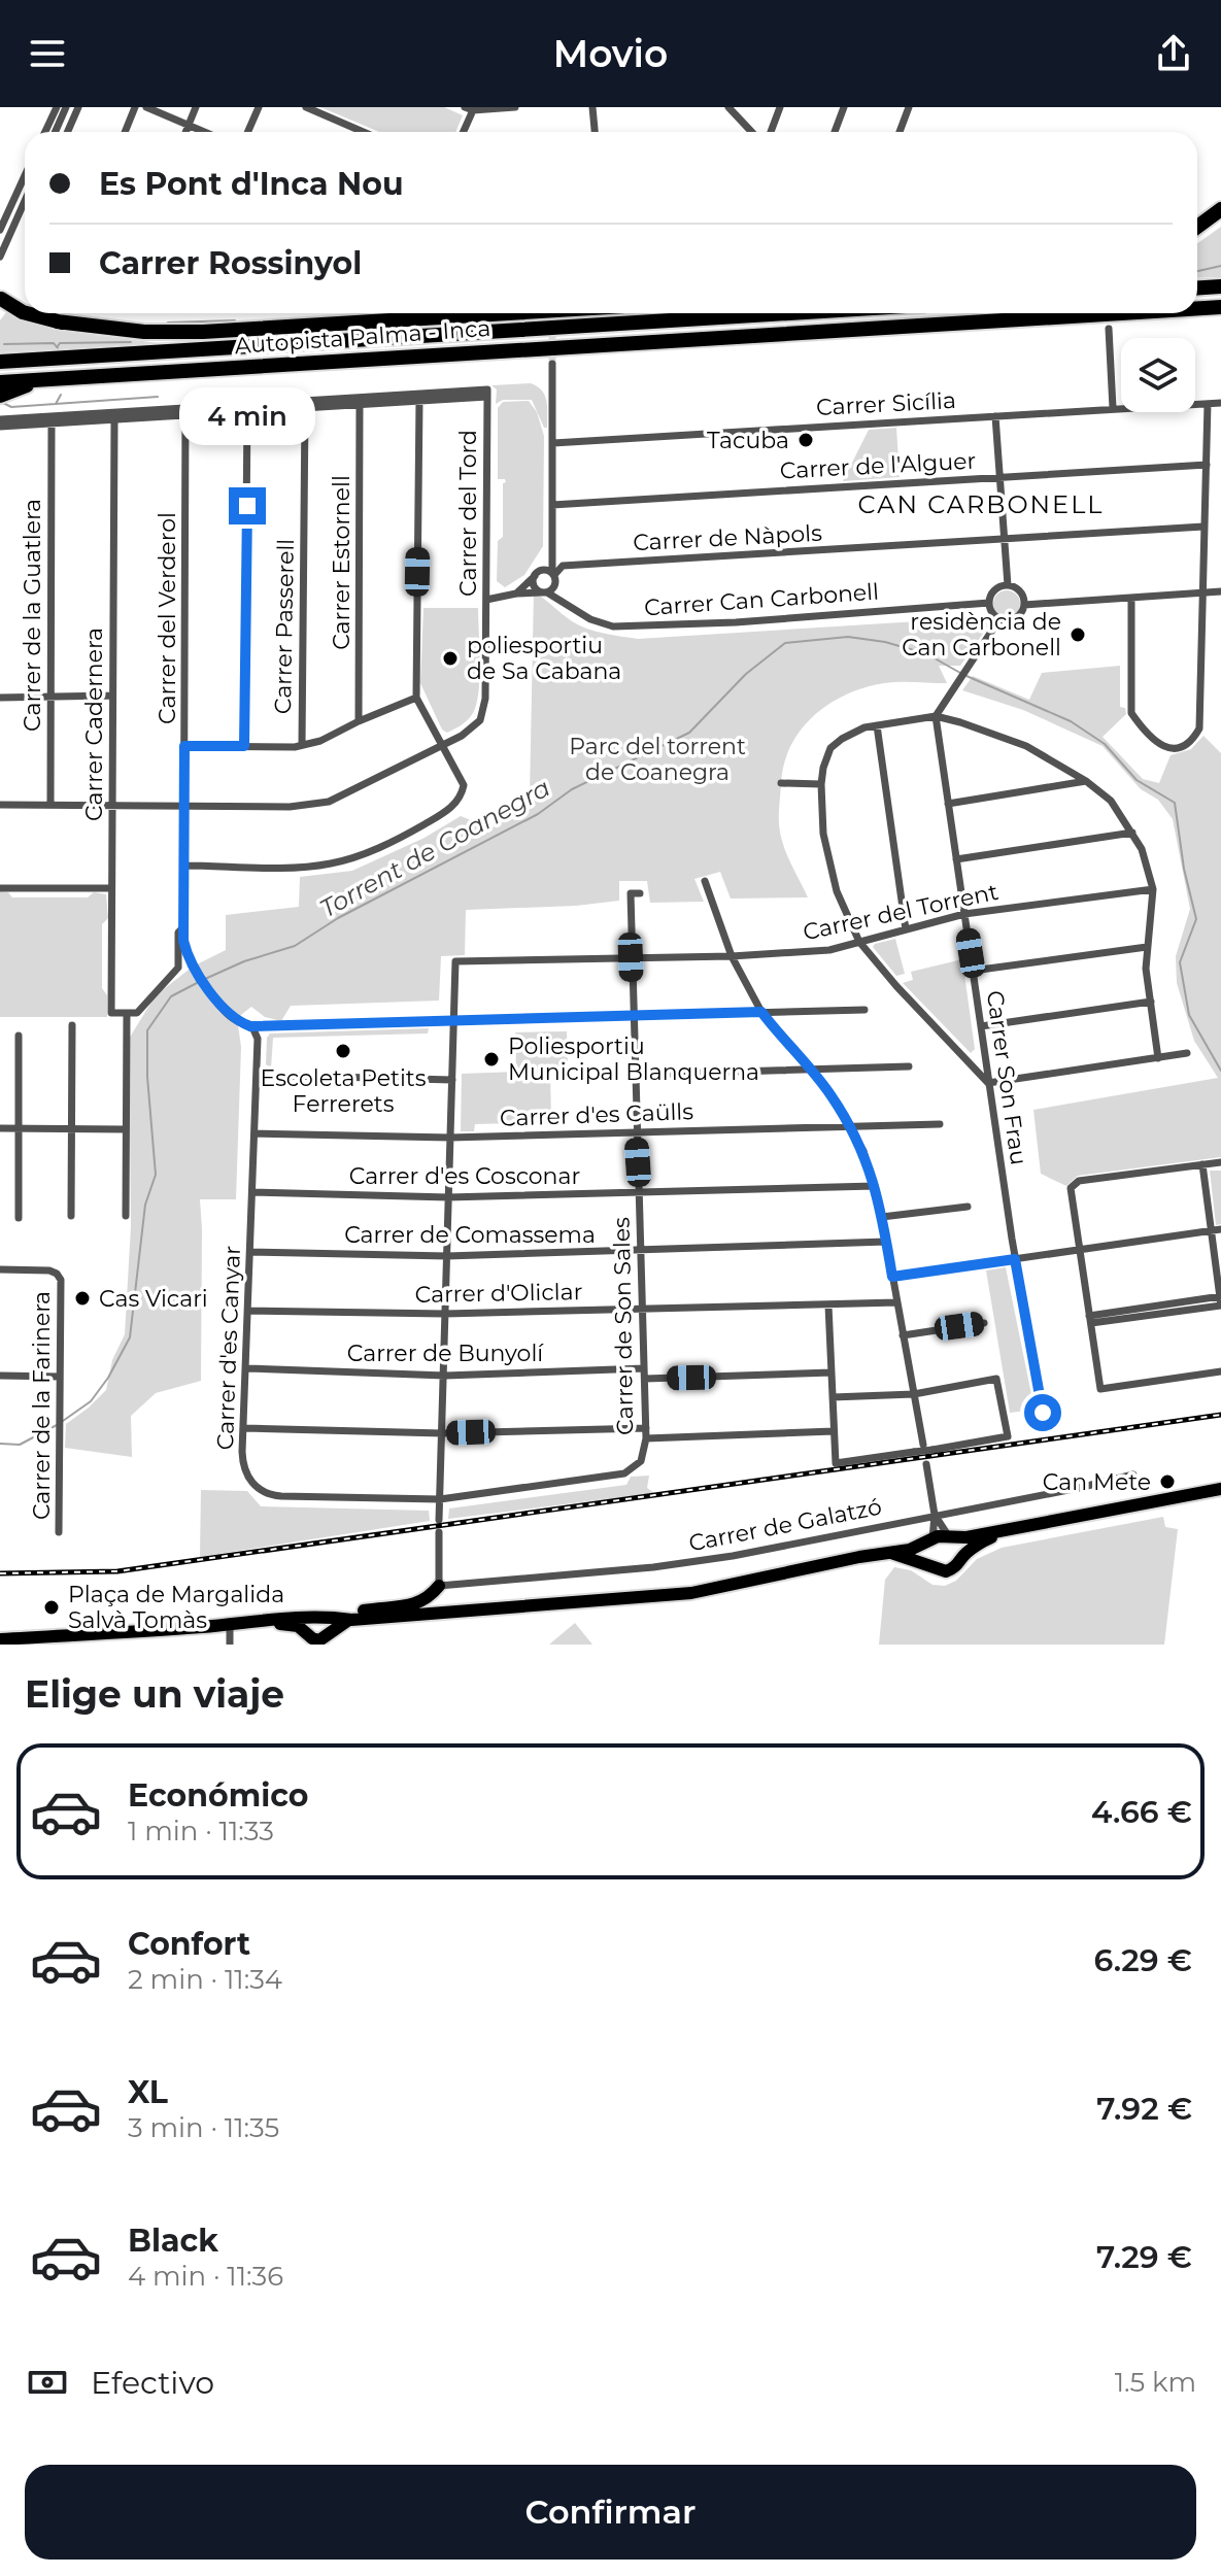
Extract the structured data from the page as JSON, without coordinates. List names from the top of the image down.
{
  "streets": {
    "highway": ["Autopista Palma - Inca"],
    "street": [
      "Carrer Sicília",
      "Carrer de l'Alguer",
      "Carrer del Tord",
      "Carrer de Nàpols",
      "Carrer Estornell",
      "Carrer Can Carbonell",
      "Carrer de la Guatlera",
      "Carrer del Verderol",
      "Carrer Passerell",
      "Carrer Cadernera",
      "Carrer del Torrent",
      "Carrer Son Frau",
      "Carrer d'es Caülls",
      "Carrer d'es Cosconar",
      "Carrer de Comassema",
      "Carrer d'Oliclar",
      "Carrer de Son Sales",
      "Carrer d'es Canyar",
      "Carrer de Bunyolí",
      "Carrer de la Farinera",
      "Carrer de Galatzó"
    ]
  },
  "crossings": [
    ["Carrer del Tord", "Carrer de la Guatlera"],
    ["Carrer del Tord", "Carrer del Verderol"],
    ["Carrer del Tord", "Carrer Cadernera"],
    ["Carrer de Nàpols", "Carrer Can Carbonell"],
    ["Carrer del Torrent", "Carrer Son Frau"],
    ["Carrer del Torrent", "Carrer de Son Sales"],
    ["Carrer d'es Caülls", "Carrer de Son Sales"],
    ["Carrer d'es Caülls", "Carrer d'es Canyar"],
    ["Carrer d'es Cosconar", "Carrer de Son Sales"],
    ["Carrer d'es Cosconar", "Carrer d'es Canyar"],
    ["Carrer de Comassema", "Carrer de Son Sales"],
    ["Carrer de Comassema", "Carrer d'es Canyar"],
    ["Carrer d'Oliclar", "Carrer de Son Sales"],
    ["Carrer d'Oliclar", "Carrer d'es Canyar"],
    ["Carrer de Son Sales", "Carrer d'es Canyar"],
    ["Carrer de Son Sales", "Carrer de Bunyolí"],
    ["Carrer d'es Canyar", "Carrer de Bunyolí"]
  ],
  "districts": ["CAN CARBONELL"],
  "water": ["Torrent de Coanegra"],
  "parks": ["Parc del torrent de Coanegra"],
  "places": [
    "Tacuba",
    "residència de Can Carbonell",
    "poliesportiu de Sa Cabana",
    "Escoleta Petits Ferrerets",
    "Poliesportiu Municipal Blanquerna",
    "Cas Vicari",
    "Can Mete",
    "Plaça de Margalida Salvà Tomàs"
  ],
  "page": {
    "header": "Movio",
    "banner": ["Es Pont d'Inca Nou", "Carrer Rossinyol"],
    "bubble": "4 min",
    "heading": "Elige un viaje",
    "list": [
      {
        "name": "Económico",
        "note": "1 min · 11:33",
        "value": "4.66 €"
      },
      {
        "name": "Confort",
        "note": "2 min · 11:34",
        "value": "6.29 €"
      },
      {
        "name": "XL",
        "note": "3 min · 11:35",
        "value": "7.92 €"
      },
      {
        "name": "Black",
        "note": "4 min · 11:36",
        "value": "7.29 €"
      }
    ],
    "pay": ["Efectivo", "1.5 km"],
    "buttons": "Confirmar"
  }
}
